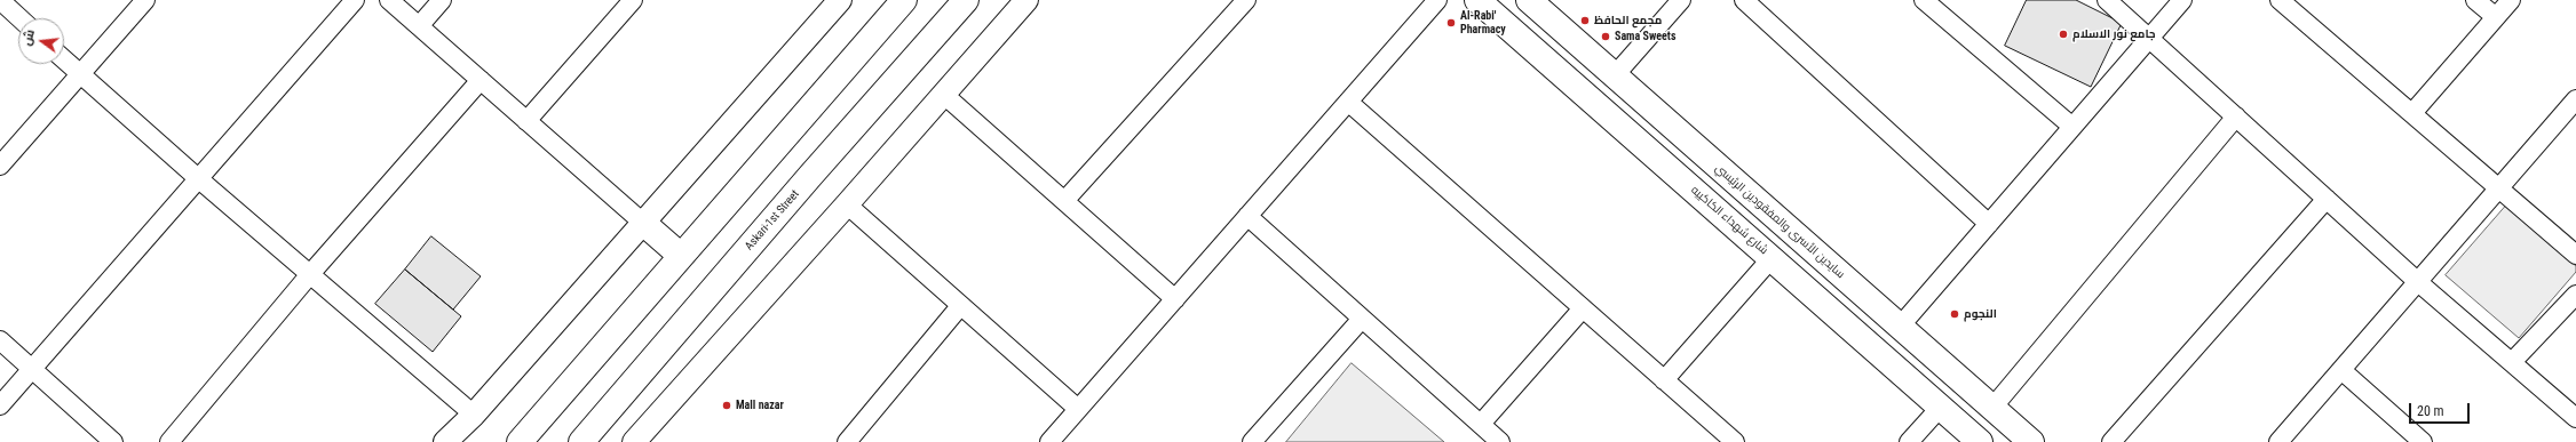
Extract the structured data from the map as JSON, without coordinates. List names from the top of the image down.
{
  "streets": {
    "main road": ["Askari-1st Street", "شارع شهداء الكاكييه", "سايدين الأسرى والمفقودين الرئيسي"]
  },
  "places": [
    "مجمع الحافظ",
    "Al-Rabi' Pharmacy",
    "جامع نور الاسلام",
    "Sama Sweets",
    "النجوم",
    "Mall nazar"
  ],
  "scale_bar": "20 m",
  "north": "left"
}
